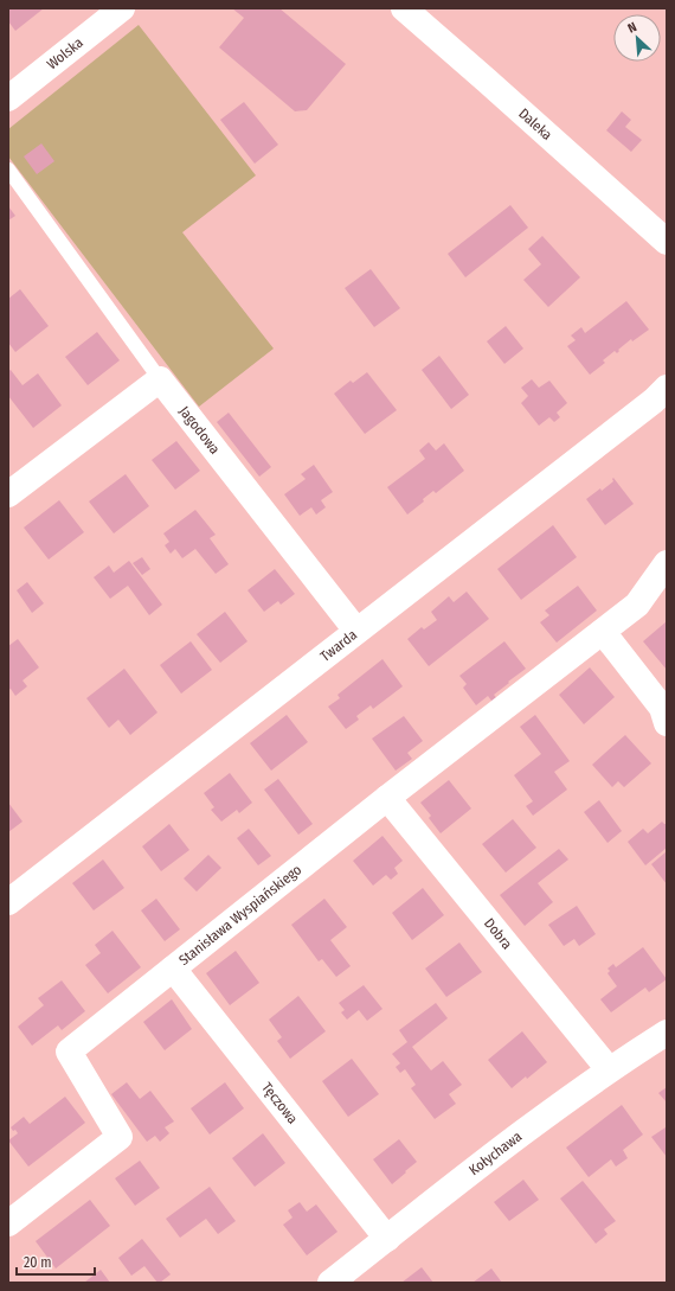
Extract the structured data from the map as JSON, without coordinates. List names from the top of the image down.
{
  "streets": {
    "street": [
      "Wolska",
      "Daleka",
      "Jagodowa",
      "Twarda",
      "Stanisława Wyspiańskiego",
      "Dobra",
      "Tęczowa",
      "Kołychawa"
    ]
  },
  "crossings": [
    ["Jagodowa", "Twarda"],
    ["Stanisława Wyspiańskiego", "Dobra"],
    ["Stanisława Wyspiańskiego", "Tęczowa"],
    ["Dobra", "Kołychawa"],
    ["Tęczowa", "Kołychawa"]
  ],
  "scale_bar": "20 m",
  "north": "top left"
}
